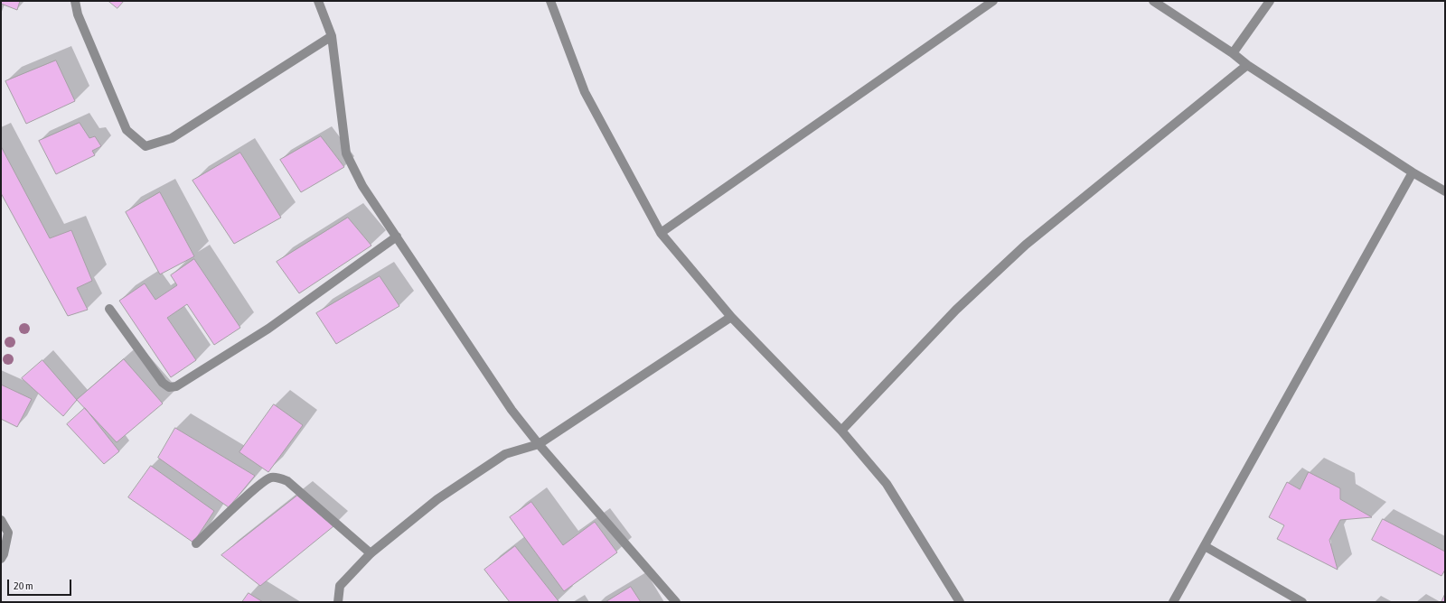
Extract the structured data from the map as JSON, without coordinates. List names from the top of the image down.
{
  "scale_bar": "20 m"
}
